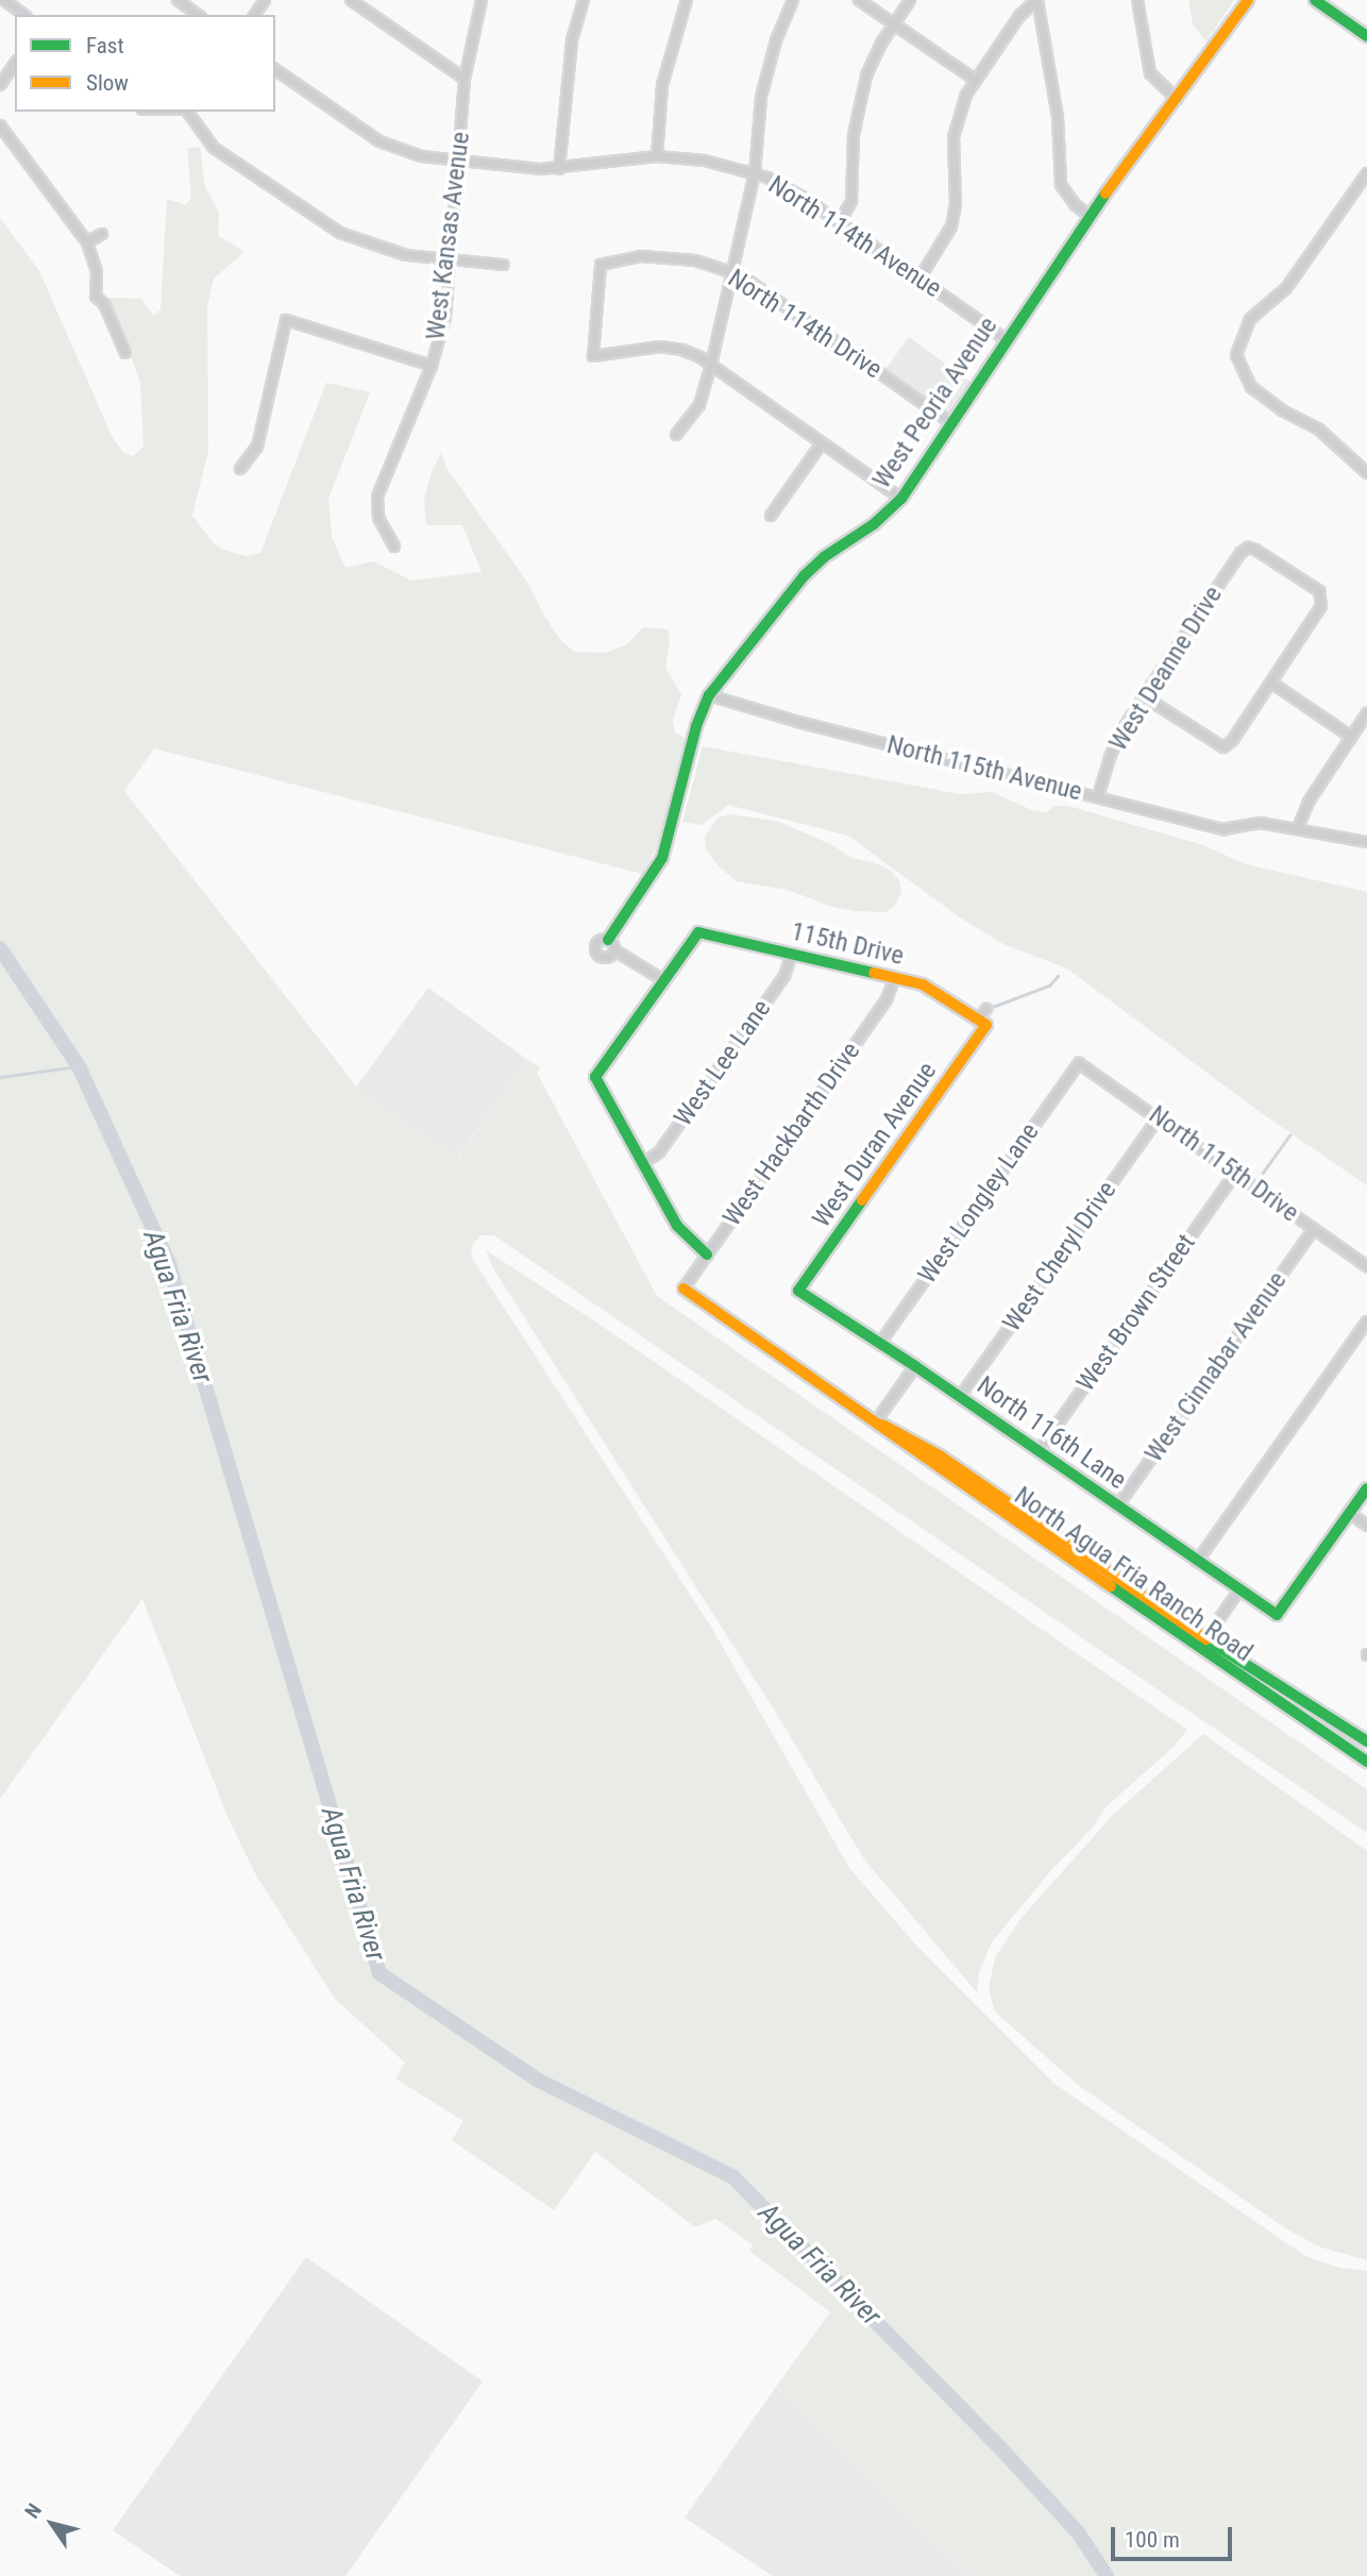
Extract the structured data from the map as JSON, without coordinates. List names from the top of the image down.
{
  "streets": {
    "street": [
      "West Kansas Avenue",
      "North 114th Avenue",
      "North 114th Drive",
      "West Peoria Avenue",
      "West Deanne Drive",
      "North 115th Avenue",
      "115th Drive",
      "West Lee Lane",
      "West Hackbarth Drive",
      "West Duran Avenue",
      "North 115th Drive",
      "West Longley Lane",
      "West Cheryl Drive",
      "West Brown Street",
      "West Cinnabar Avenue",
      "North 116th Lane",
      "North Agua Fria Ranch Road"
    ]
  },
  "crossings": [
    ["West Kansas Avenue", "North 114th Avenue"],
    ["North 114th Avenue", "West Peoria Avenue"],
    ["North 114th Drive", "West Peoria Avenue"],
    ["West Peoria Avenue", "North 115th Avenue"],
    ["West Deanne Drive", "North 115th Avenue"],
    ["115th Drive", "West Lee Lane"],
    ["115th Drive", "West Hackbarth Drive"],
    ["115th Drive", "West Duran Avenue"],
    ["West Hackbarth Drive", "North Agua Fria Ranch Road"],
    ["West Duran Avenue", "North 116th Lane"],
    ["North 115th Drive", "West Longley Lane"],
    ["North 115th Drive", "West Cheryl Drive"],
    ["North 115th Drive", "West Brown Street"],
    ["North 115th Drive", "West Cinnabar Avenue"],
    ["West Longley Lane", "North 116th Lane"],
    ["West Cheryl Drive", "North 116th Lane"],
    ["West Brown Street", "North 116th Lane"],
    ["West Cinnabar Avenue", "North 116th Lane"]
  ],
  "water": ["Agua Fria River"],
  "legend": ["Fast", "Slow"],
  "scale_bar": "100 m",
  "north": "top left"
}
